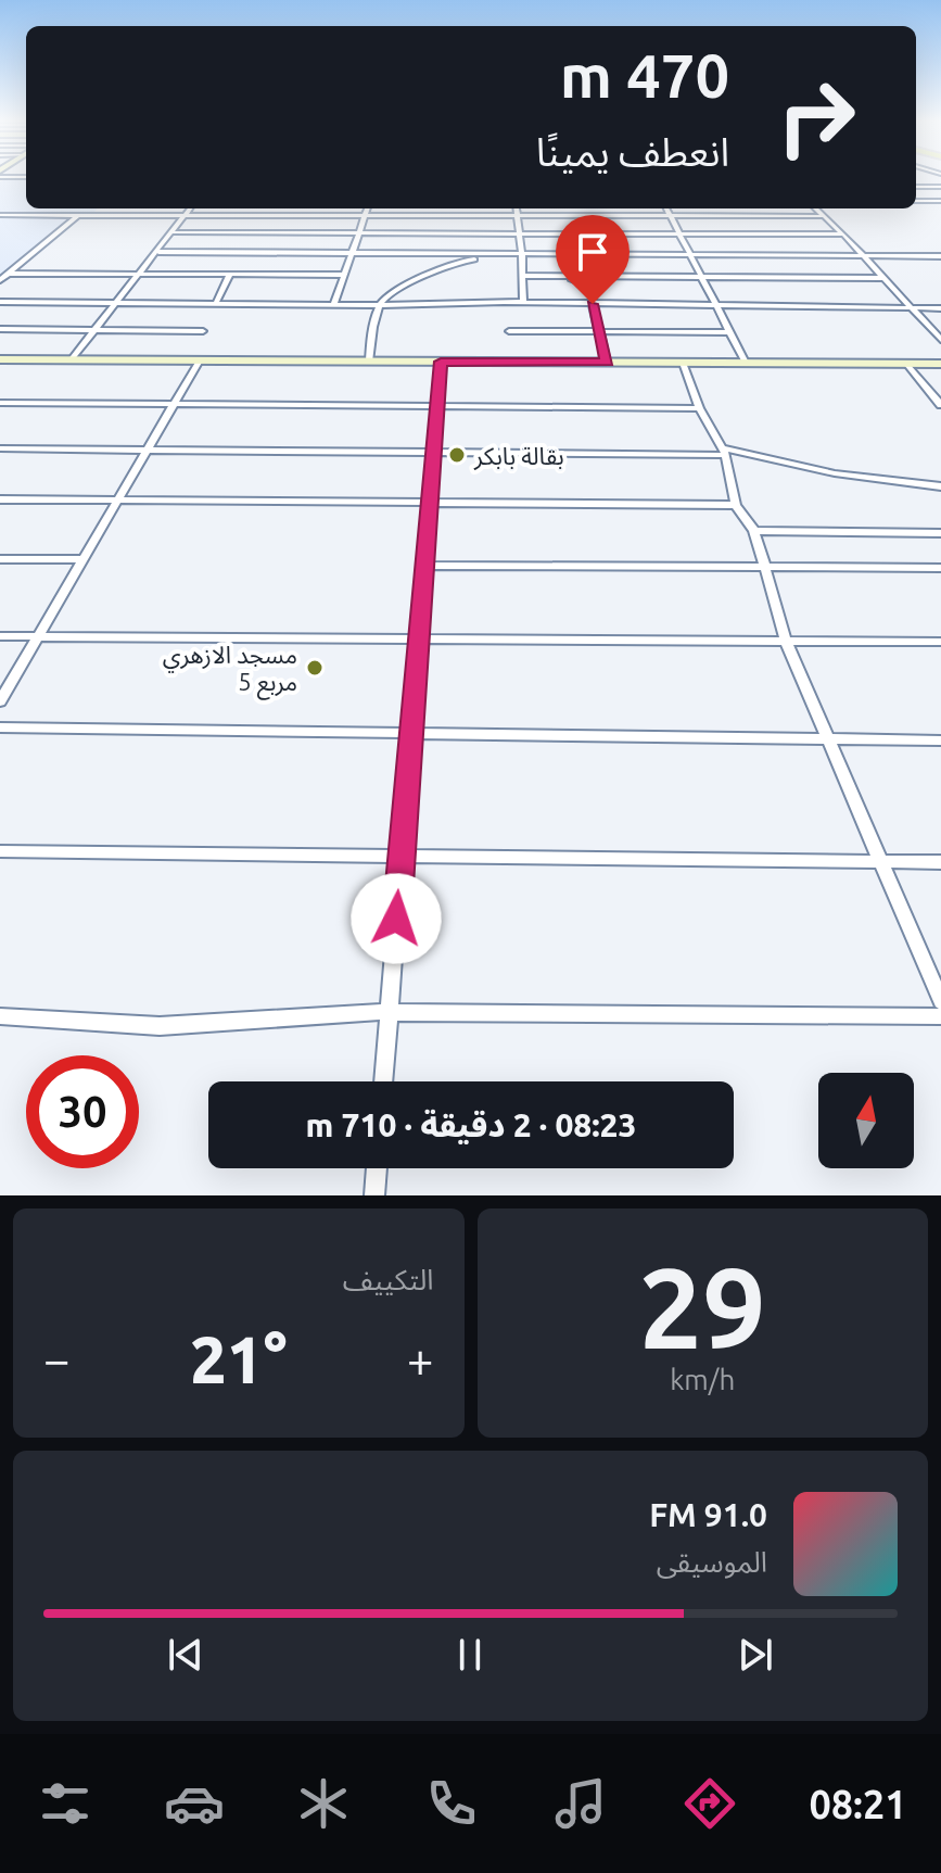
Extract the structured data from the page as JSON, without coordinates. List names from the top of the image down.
{
  "places": ["بقالة بابكر", "مسجد الازهري مربع 5"],
  "north": "top",
  "page": {
    "turn": ["470 m", "انعطف يمينًا"],
    "limit": "30",
    "trip": "08:23 · 2 دقيقة · 710 m",
    "tile": [
      ["29", "km/h"],
      "التكييف"
    ],
    "heat": ["−", "21°", "+"],
    "song": ["91.0 FM", "الموسيقى"],
    "tabs": "08:21"
  }
}
